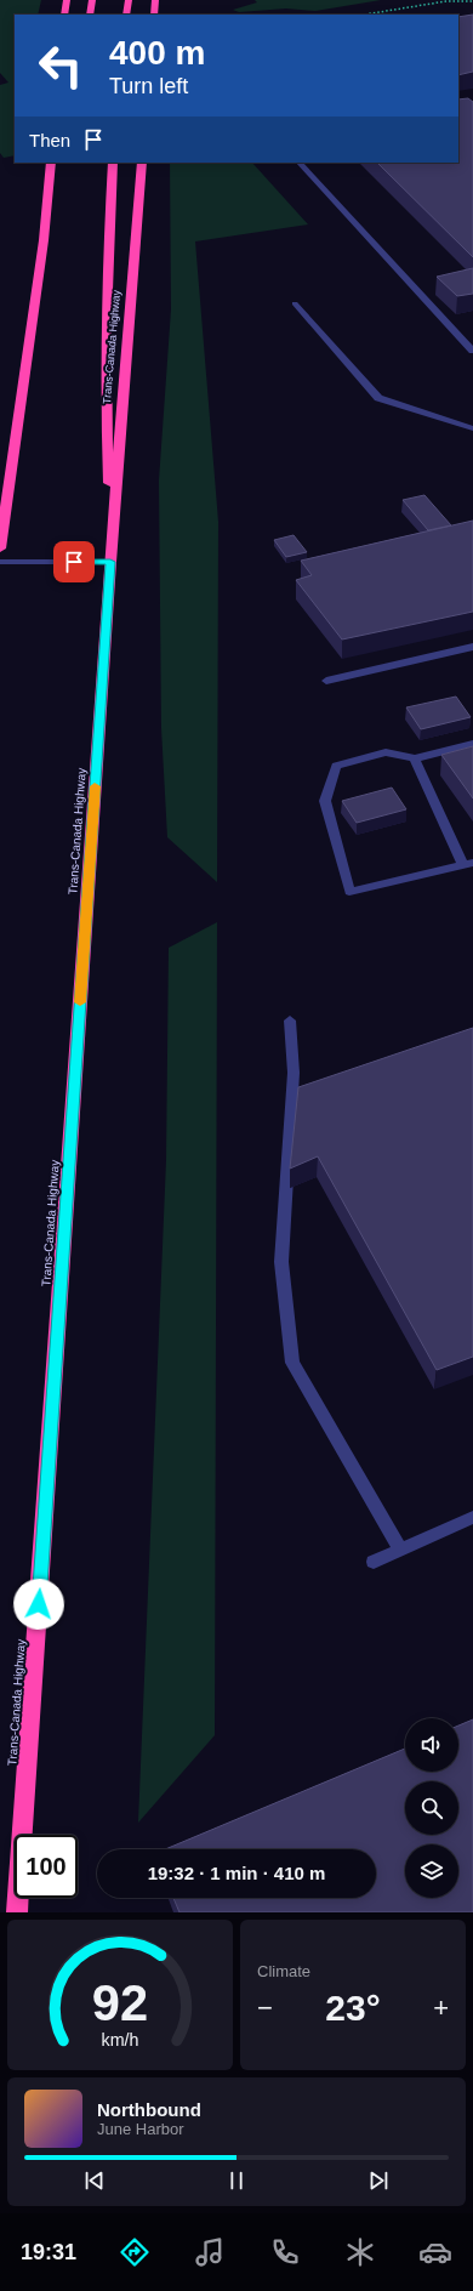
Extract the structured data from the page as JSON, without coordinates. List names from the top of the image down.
{
  "streets": {
    "highway": ["Trans-Canada Highway"]
  },
  "page": {
    "turn": ["400 m", "Turn left"],
    "then": "Then",
    "limit": "100",
    "trip": "19:32 · 1 min · 410 m",
    "tile": "Climate",
    "heat": ["−", "23°", "+"],
    "song": ["Northbound", "June Harbor"],
    "tabs": "19:31",
    "gauge": ["92", "km/h"]
  }
}
